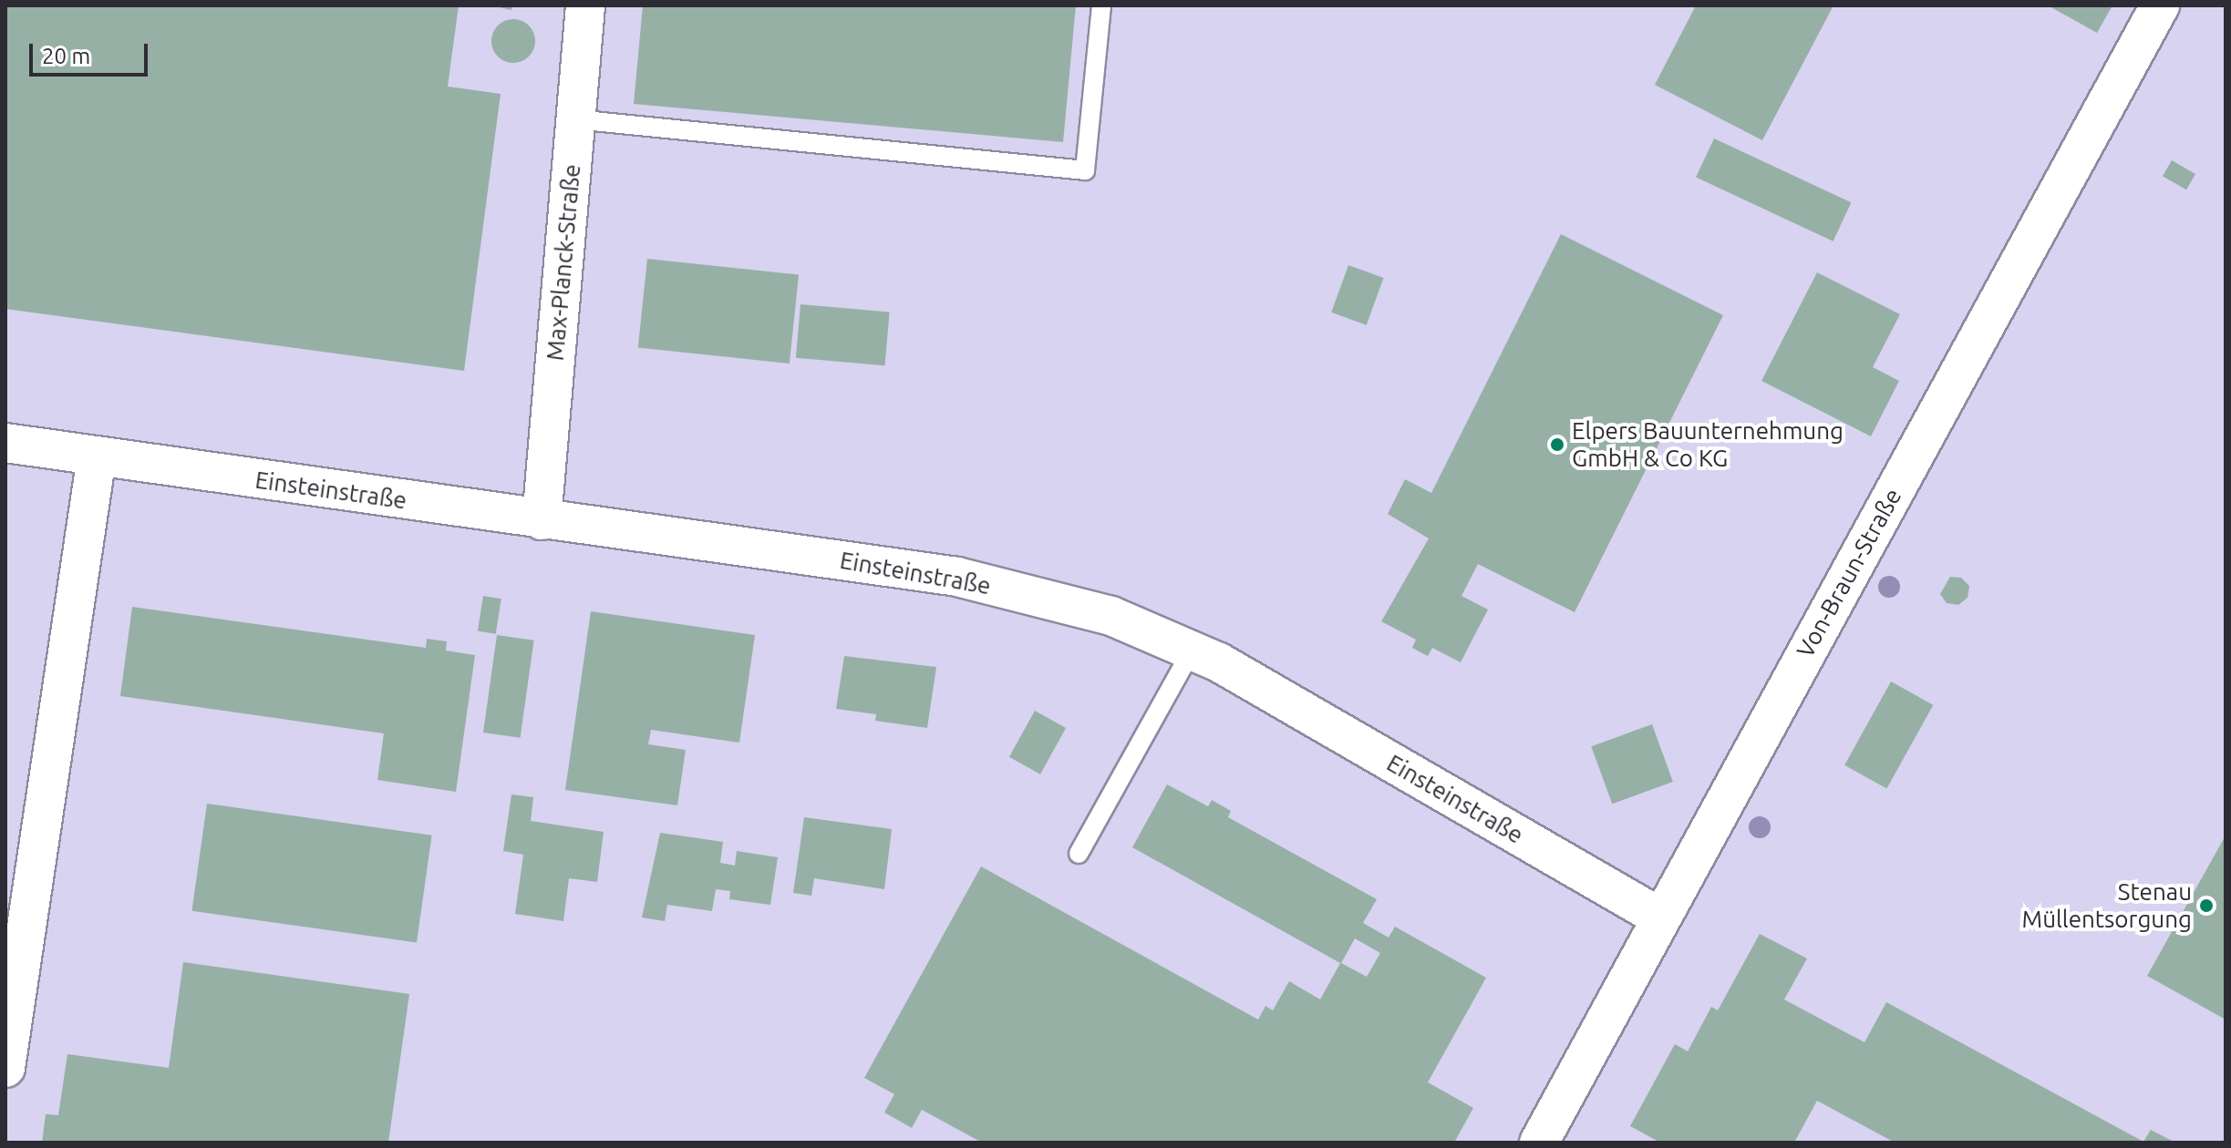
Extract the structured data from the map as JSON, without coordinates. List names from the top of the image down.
{
  "streets": {
    "street": ["Max-Planck-Straße", "Einsteinstraße", "Von-Braun-Straße"]
  },
  "crossings": [
    ["Max-Planck-Straße", "Einsteinstraße"],
    ["Einsteinstraße", "Von-Braun-Straße"]
  ],
  "places": ["Elpers Bauunternehmung GmbH & Co KG", "Stenau Müllentsorgung"],
  "scale_bar": "20 m"
}
